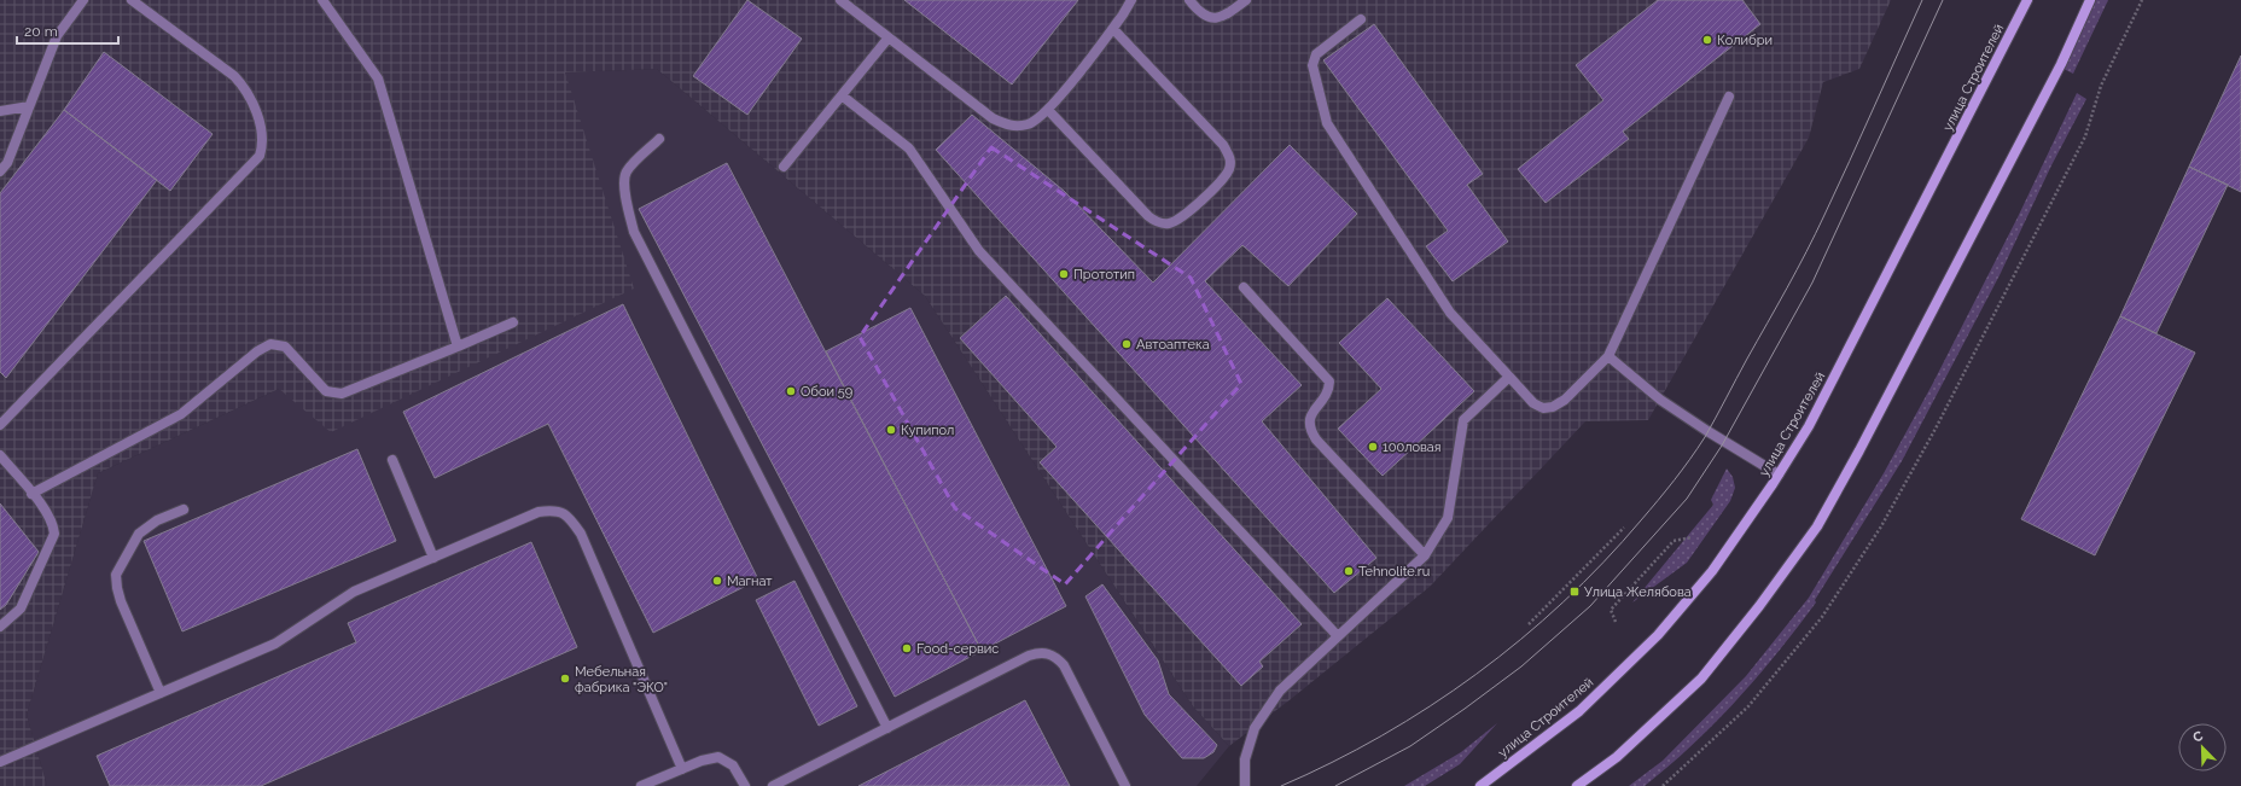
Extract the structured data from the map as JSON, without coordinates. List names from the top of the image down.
{
  "streets": {
    "main road": ["улица Строителей"]
  },
  "places": {
    "other": [
      "Колибри",
      "Прототип",
      "Автоаптека",
      "Обои 59",
      "Купипол",
      "100ловая",
      "Tehnolite.ru",
      "Магнат",
      "Food-сервис",
      "Мебельная фабрика \"ЭКО\""
    ],
    "transit": ["Улица Желябова"]
  },
  "scale_bar": "20 m",
  "north": "top left"
}
